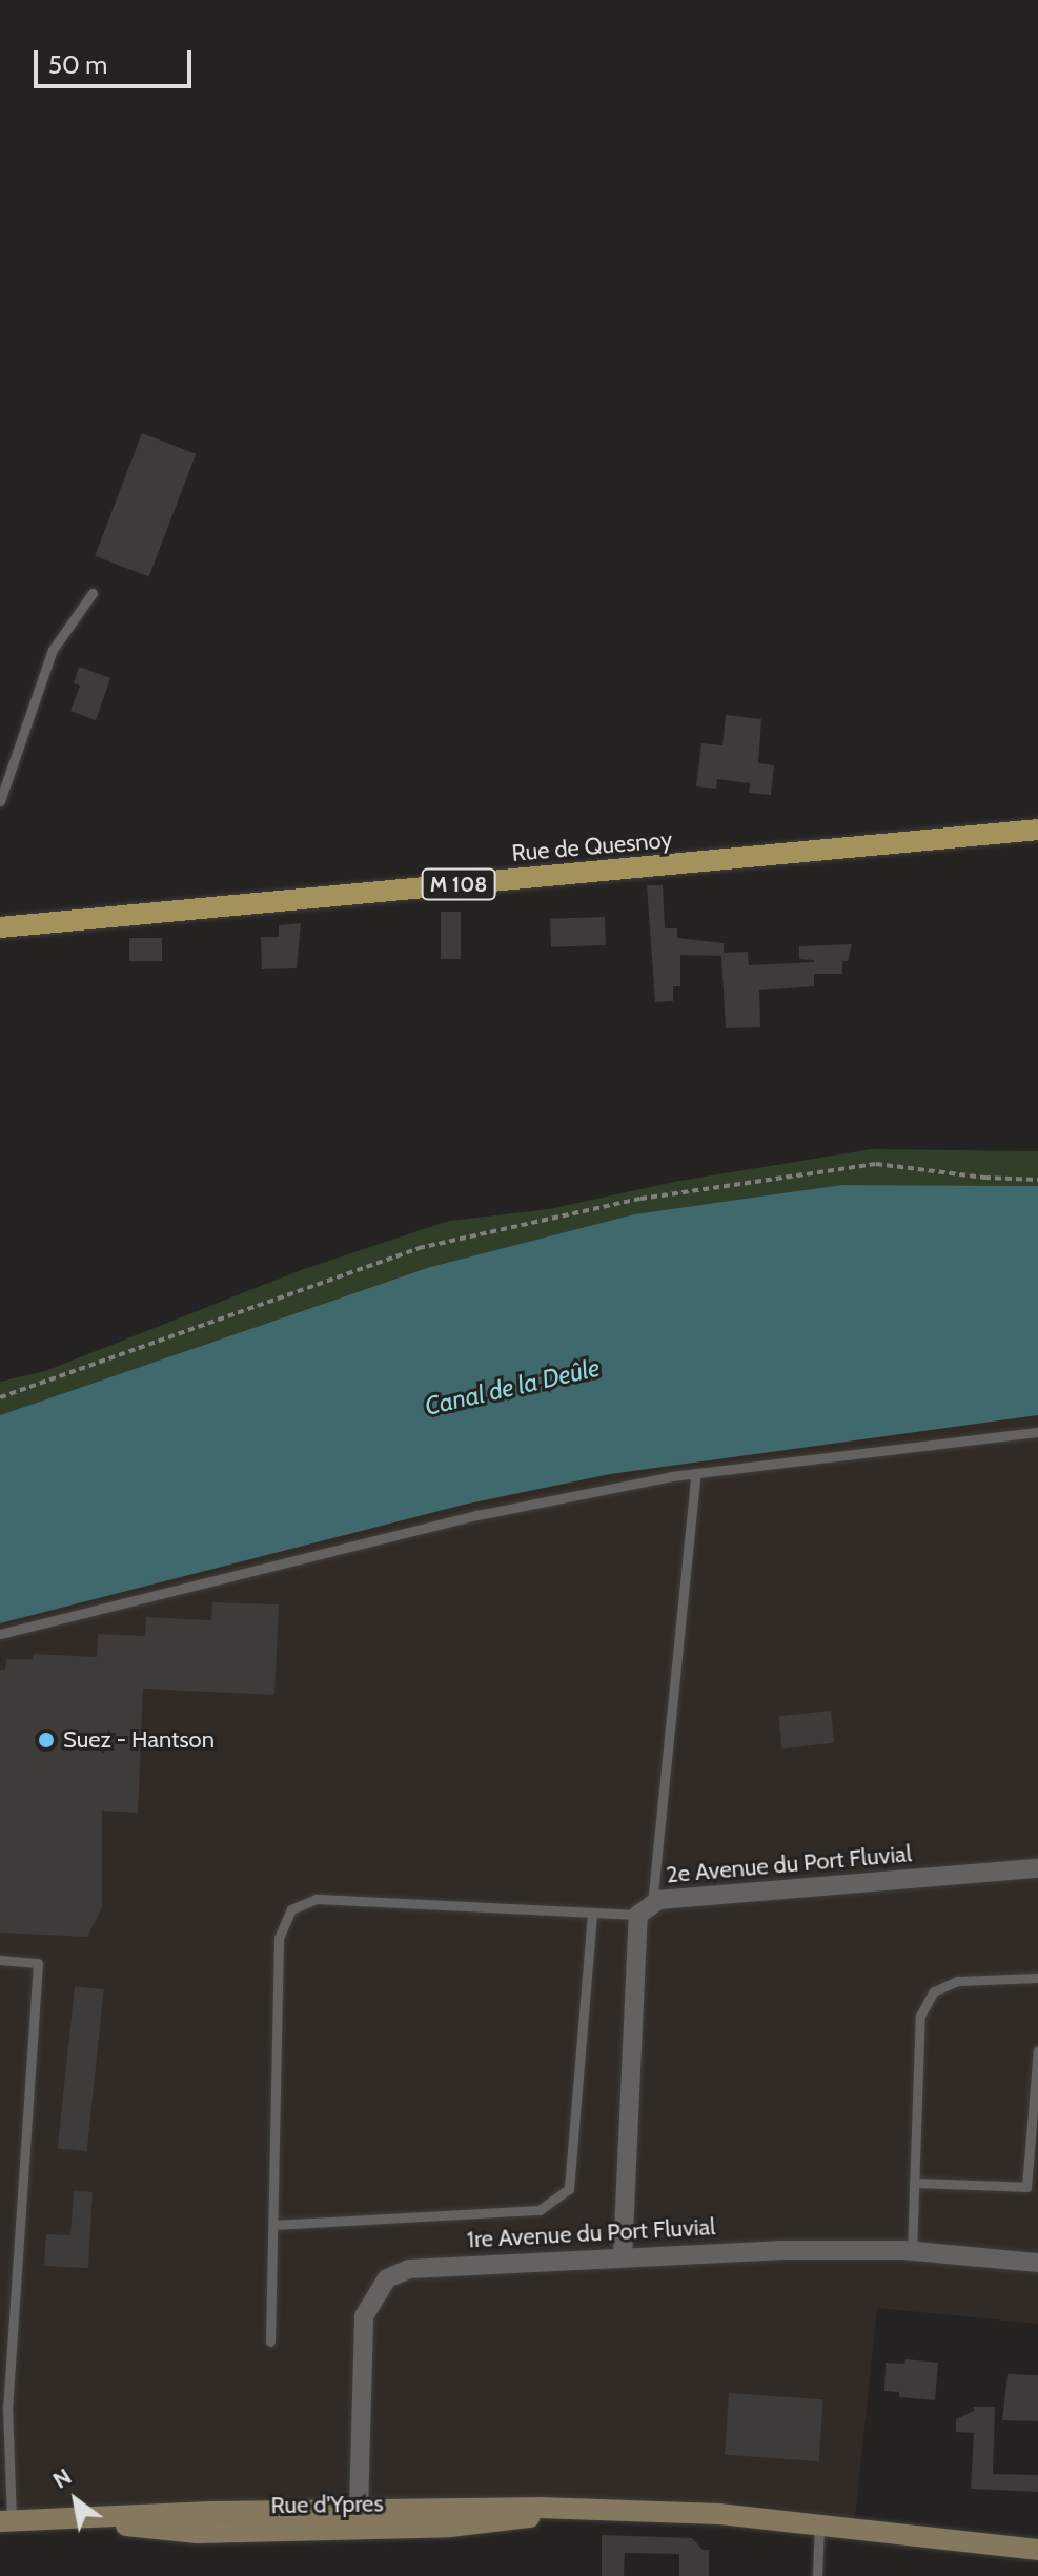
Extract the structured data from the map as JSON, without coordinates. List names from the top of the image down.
{
  "streets": {
    "main road": ["Rue de Quesnoy", "M 108", "Rue d'Ypres"],
    "street": ["2e Avenue du Port Fluvial", "1re Avenue du Port Fluvial"]
  },
  "crossings": [
    ["1re Avenue du Port Fluvial", "Rue d'Ypres"]
  ],
  "water": ["Canal de la Deûle"],
  "places": ["Suez - Hantson"],
  "scale_bar": "50 m",
  "north": "top left"
}
